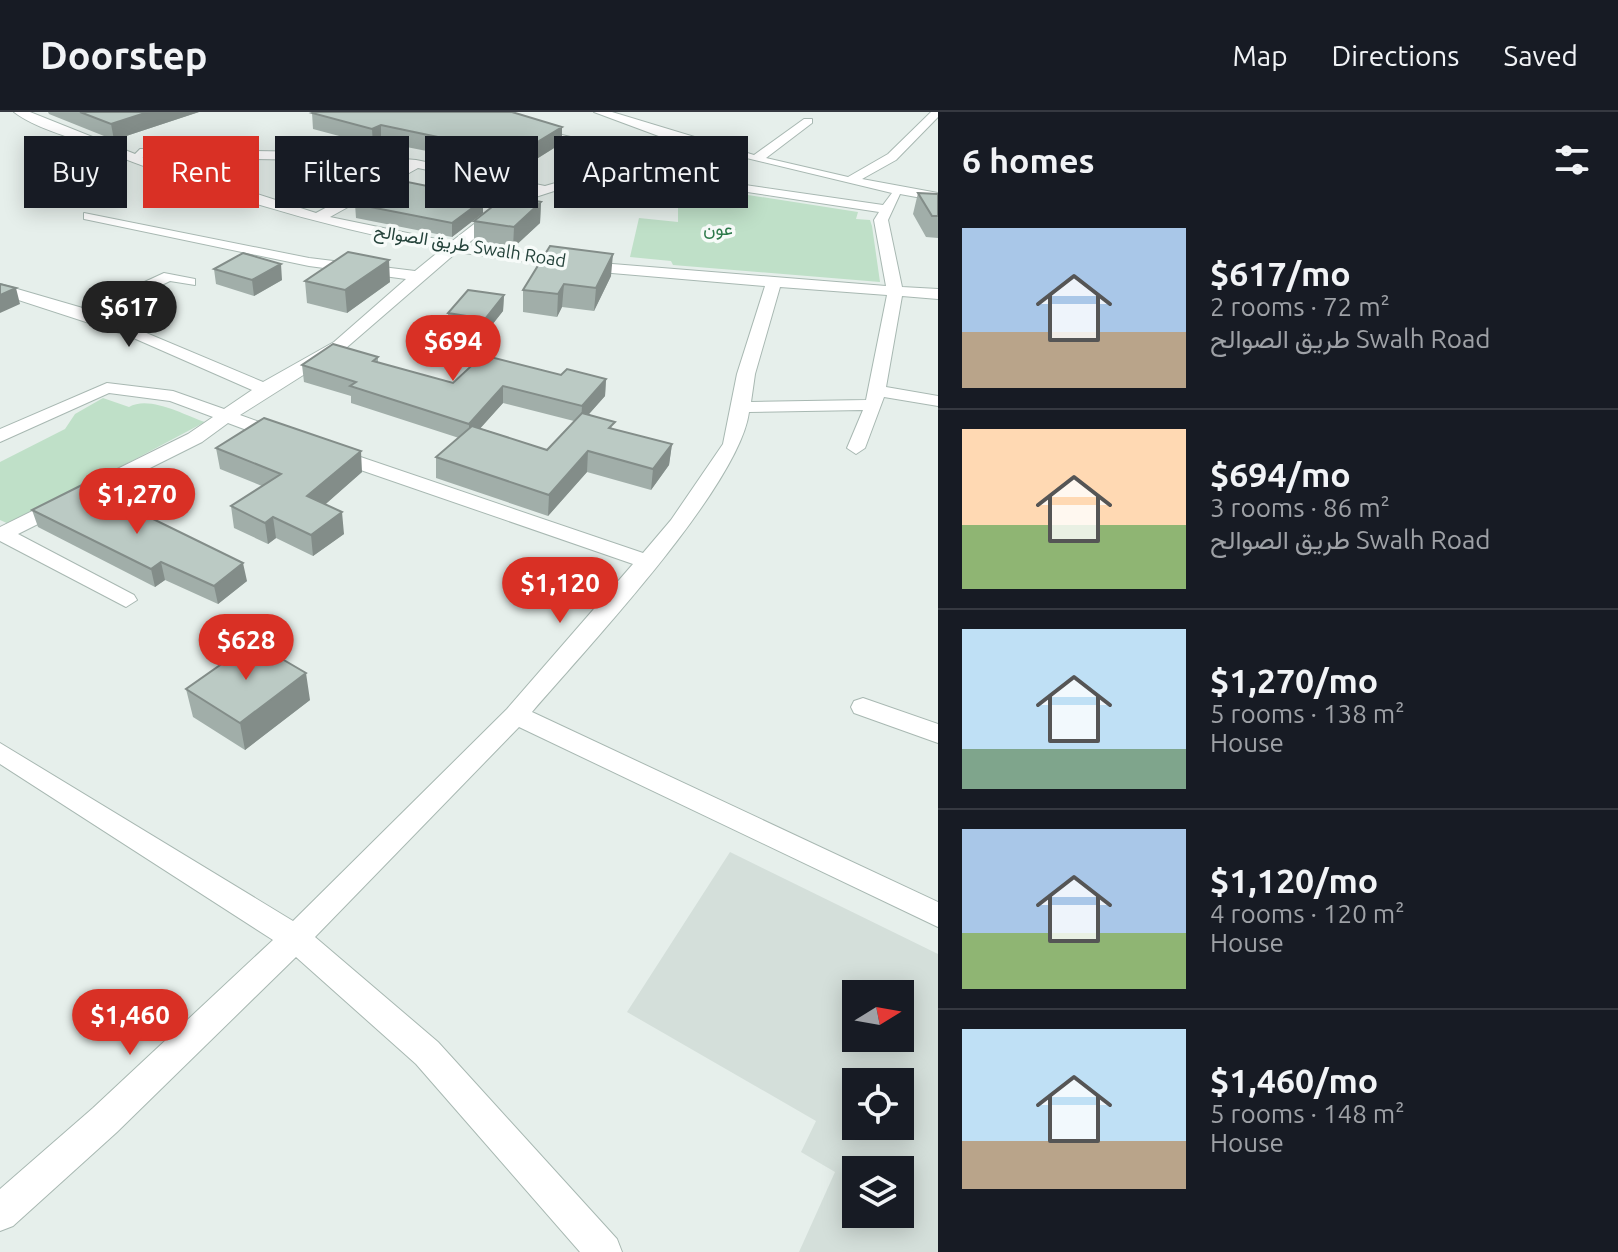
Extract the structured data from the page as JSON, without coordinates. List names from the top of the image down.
{
  "streets": {
    "street": ["طريق الصوالح Swalh Road"]
  },
  "parks": ["عون"],
  "north": "right",
  "page": {
    "header": "Doorstep",
    "nav": ["Map", "Directions", "Saved"],
    "heading": "6 homes",
    "chip": [
      "Buy",
      "Rent",
      "Filters",
      "New",
      "Apartment"
    ],
    "list": [
      {
        "name": "$617/mo",
        "note": "2 rooms · 72 m² · طريق الصوالح Swalh Road"
      },
      {
        "name": "$694/mo",
        "note": "3 rooms · 86 m² · طريق الصوالح Swalh Road"
      },
      {
        "name": "$1,270/mo",
        "note": "5 rooms · 138 m² · House"
      },
      {
        "name": "$1,120/mo",
        "note": "4 rooms · 120 m² · House"
      },
      {
        "name": "$1,460/mo",
        "note": "5 rooms · 148 m² · House"
      }
    ],
    "price": [
      "$617",
      "$694",
      "$1,270",
      "$1,120",
      "$628",
      "$1,460"
    ]
  }
}
